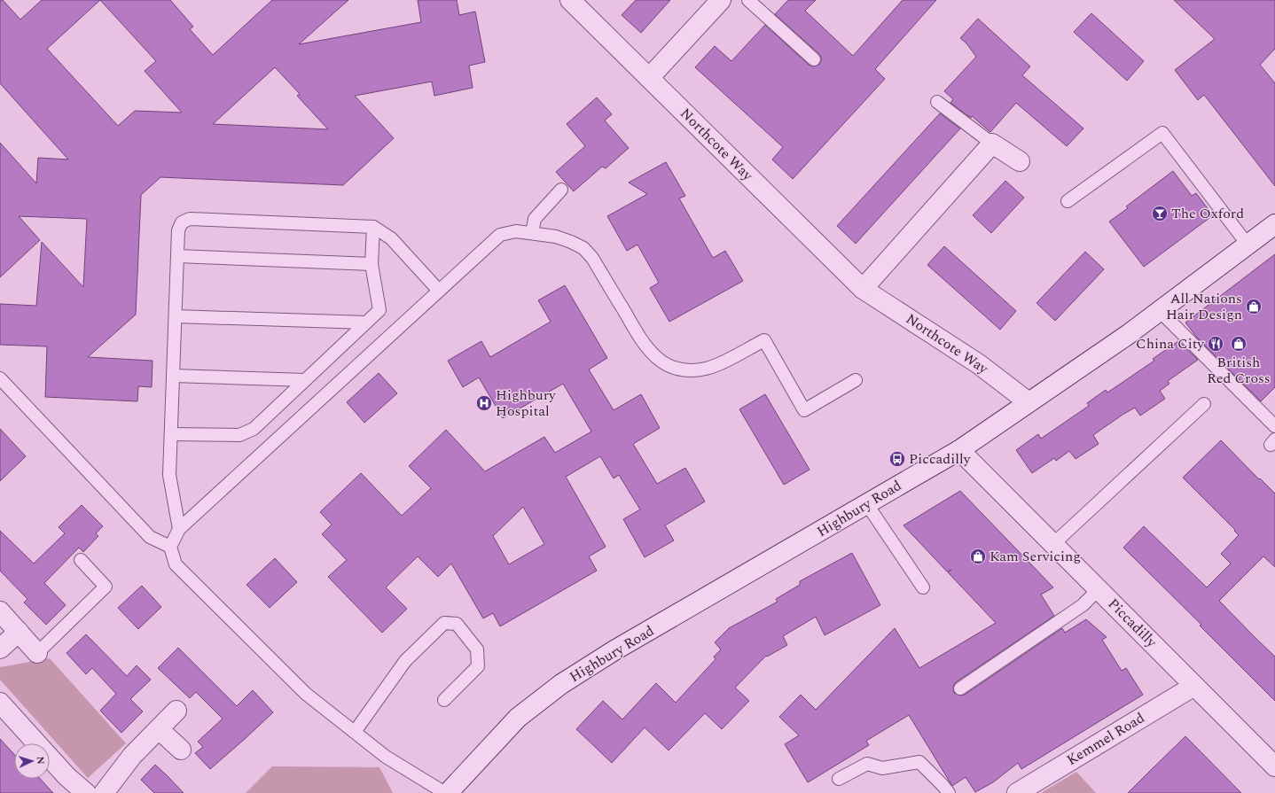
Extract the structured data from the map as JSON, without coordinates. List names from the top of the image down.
{
  "streets": {
    "street": [
      "Northcote Way",
      "Highbury Road",
      "Piccadilly",
      "Kemmel Road"
    ]
  },
  "crossings": [
    ["Northcote Way", "Highbury Road"],
    ["Highbury Road", "Piccadilly"],
    ["Piccadilly", "Kemmel Road"]
  ],
  "places": {
    "bar": ["The Oxford"],
    "shop": ["All Nations Hair Design", "British Red Cross", "Kam Servicing"],
    "restaurant": ["China City"],
    "hospital": ["Highbury Hospital"],
    "bus stop": ["Piccadilly"]
  },
  "north": "right"
}
